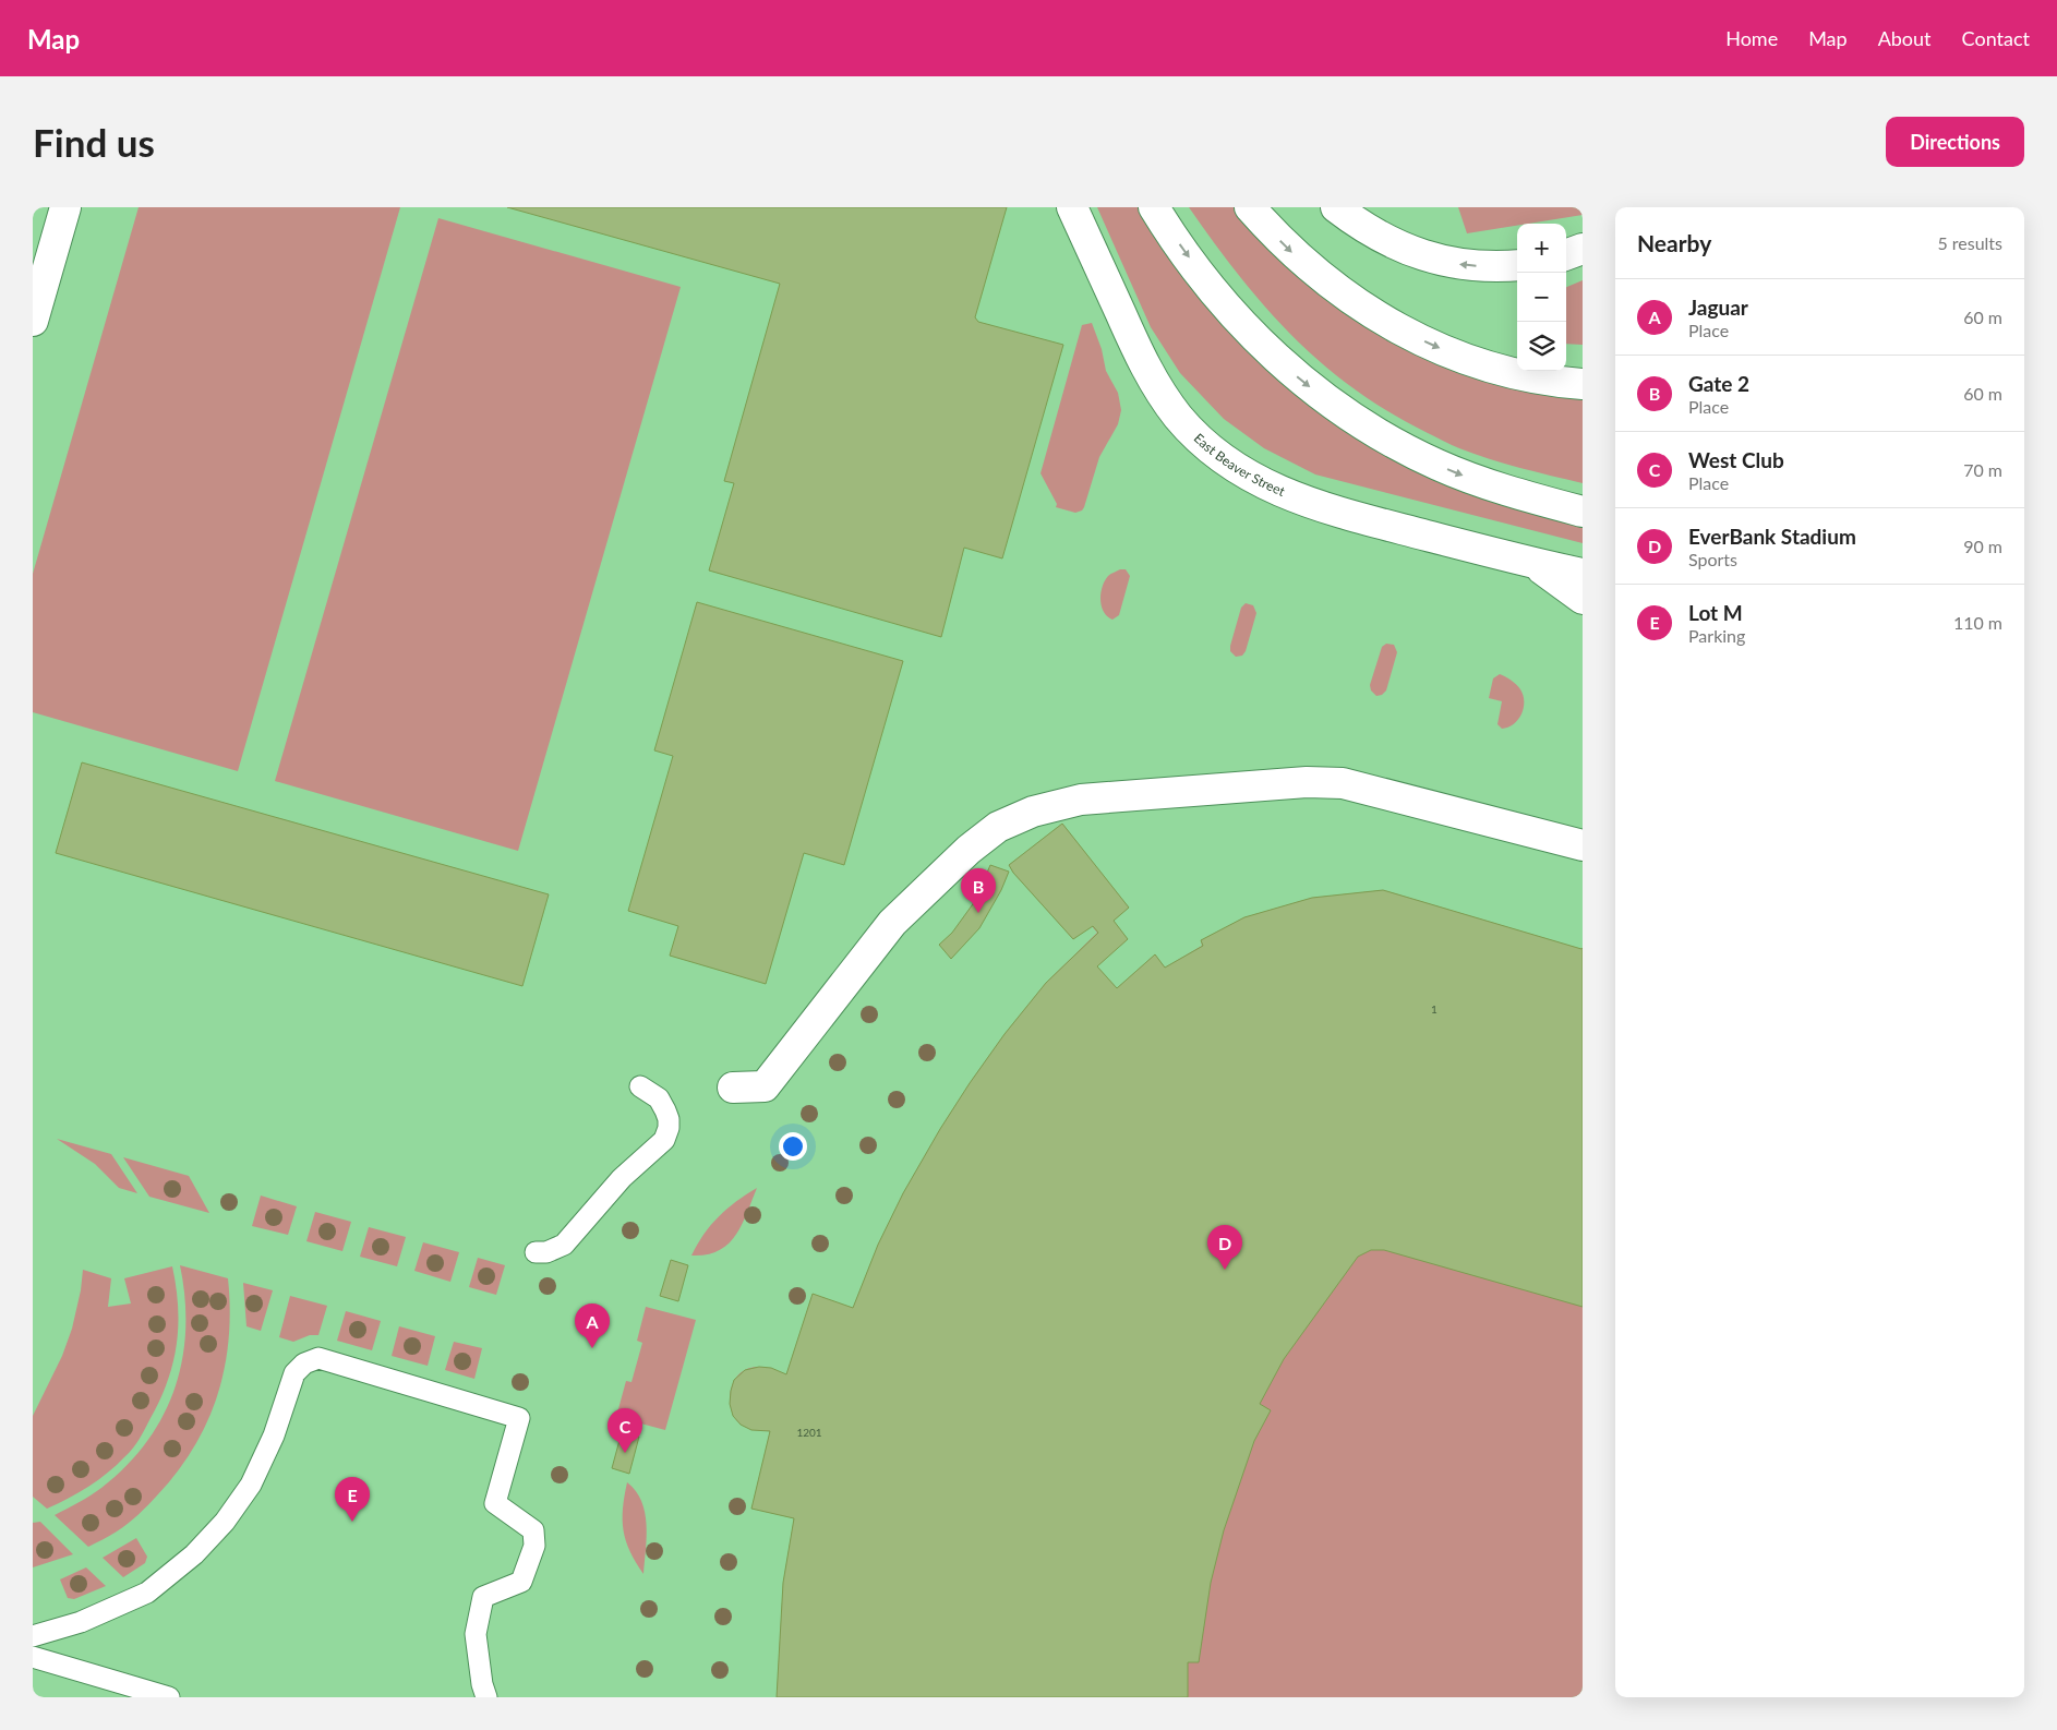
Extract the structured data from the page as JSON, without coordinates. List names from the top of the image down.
{
  "streets": {
    "main road": ["East Beaver Street"]
  },
  "house_numbers": ["1", "1201"],
  "page": {
    "header": "Map",
    "nav": [
      "Home",
      "Map",
      "About",
      "Contact"
    ],
    "buttons": "Directions",
    "title": "Find us",
    "heading": ["Nearby", "5 results"],
    "map_buttons": ["+", "−"],
    "list": [
      {
        "mark": "A",
        "name": "Jaguar",
        "note": "Place",
        "value": "60 m"
      },
      {
        "mark": "B",
        "name": "Gate 2",
        "note": "Place",
        "value": "60 m"
      },
      {
        "mark": "C",
        "name": "West Club",
        "note": "Place",
        "value": "70 m"
      },
      {
        "mark": "D",
        "name": "EverBank Stadium",
        "note": "Sports",
        "value": "90 m"
      },
      {
        "mark": "E",
        "name": "Lot M",
        "note": "Parking",
        "value": "110 m"
      }
    ],
    "pins": [
      "B",
      "D",
      "A",
      "C",
      "E"
    ]
  }
}
